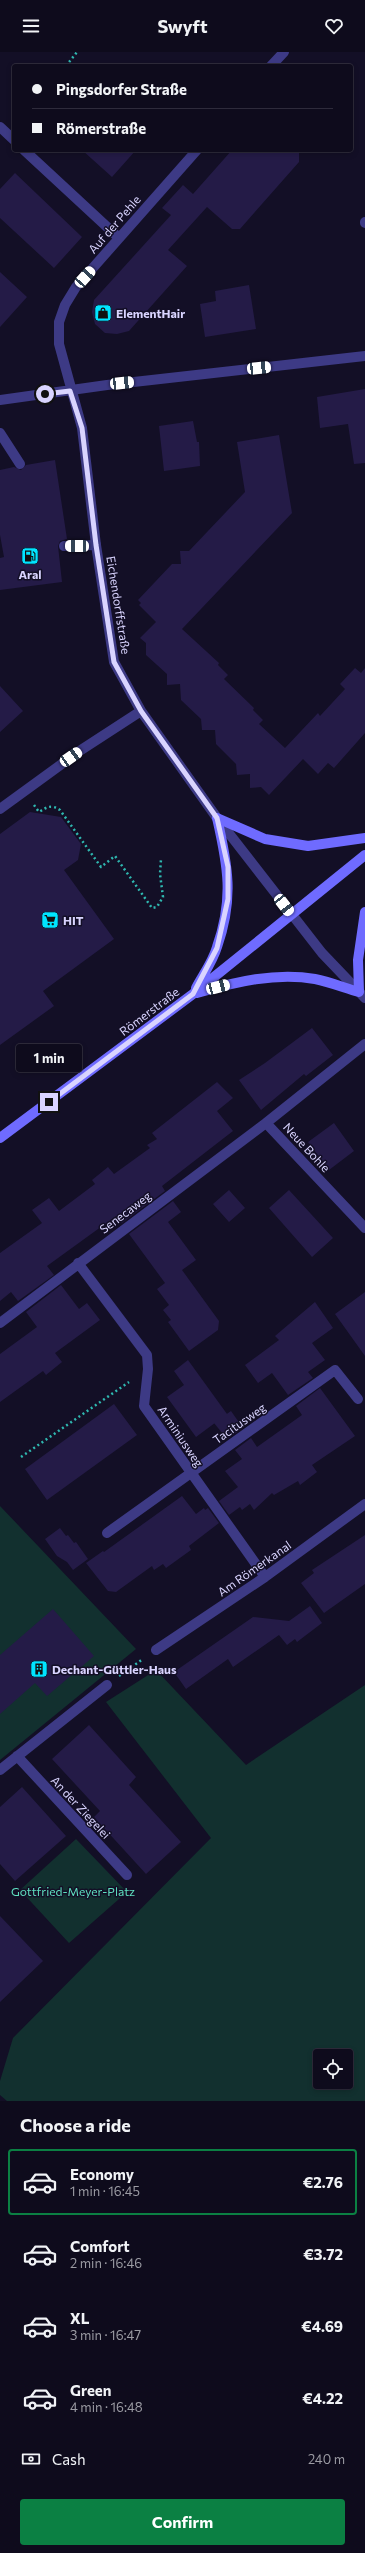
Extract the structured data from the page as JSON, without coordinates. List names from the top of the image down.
{
  "streets": {
    "main road": ["Römerstraße"],
    "street": [
      "Auf der Pehle",
      "Eichendorffstraße",
      "Neue Bohle",
      "Senecaweg",
      "Tacitusweg",
      "Arminiusweg",
      "Am Römerkanal",
      "An der Ziegelei"
    ]
  },
  "crossings": [
    ["Auf der Pehle", "Eichendorffstraße"],
    ["Eichendorffstraße", "Römerstraße"],
    ["Neue Bohle", "Senecaweg"],
    ["Senecaweg", "Arminiusweg"],
    ["Tacitusweg", "Arminiusweg"],
    ["Arminiusweg", "Am Römerkanal"]
  ],
  "parks": ["Gottfried-Meyer-Platz"],
  "places": {
    "shop": ["ElementHair"],
    "fuel station": ["Aral"],
    "supermarket": ["HIT"],
    "building": ["Dechant-Güttler-Haus"]
  },
  "page": {
    "header": "Swyft",
    "banner": ["Pingsdorfer Straße", "Römerstraße"],
    "bubble": "1 min",
    "heading": "Choose a ride",
    "list": [
      {
        "name": "Economy",
        "note": "1 min · 16:45",
        "value": "€2.76"
      },
      {
        "name": "Comfort",
        "note": "2 min · 16:46",
        "value": "€3.72"
      },
      {
        "name": "XL",
        "note": "3 min · 16:47",
        "value": "€4.69"
      },
      {
        "name": "Green",
        "note": "4 min · 16:48",
        "value": "€4.22"
      }
    ],
    "pay": ["Cash", "240 m"],
    "buttons": "Confirm"
  }
}
